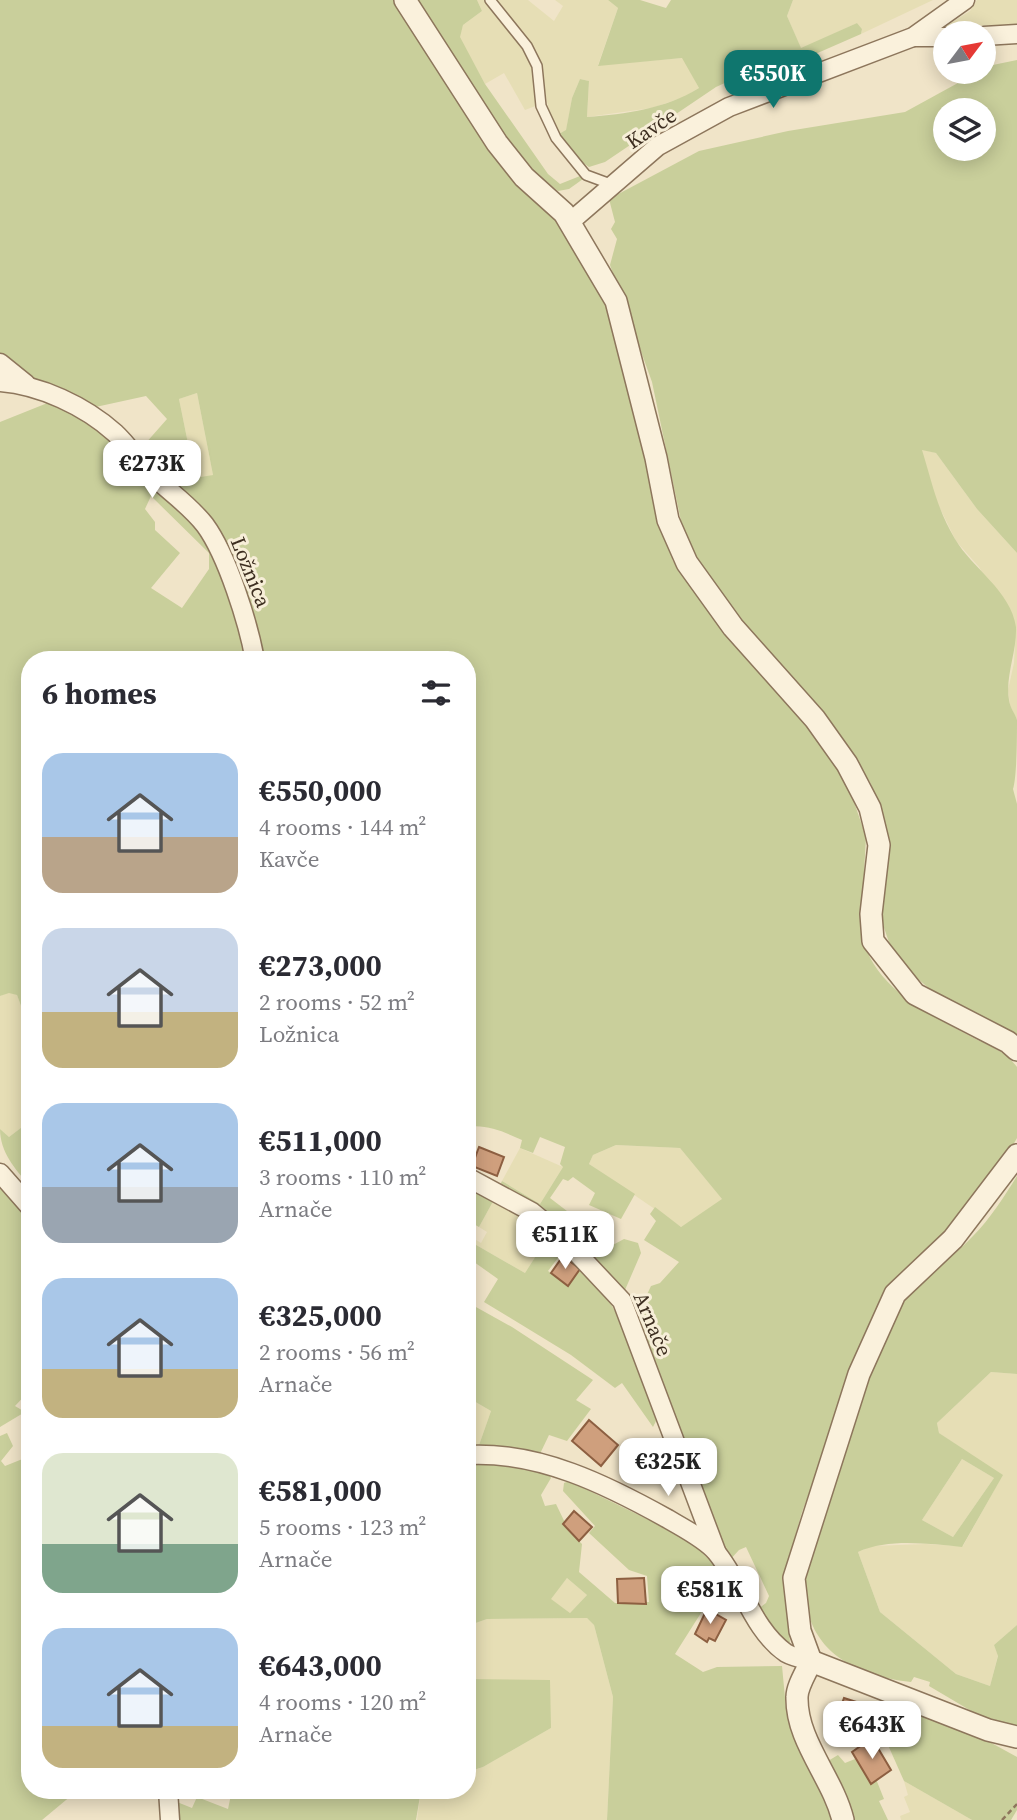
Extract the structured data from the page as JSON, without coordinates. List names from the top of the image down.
{
  "streets": {
    "street": ["Kavče", "Ložnica", "Arnače"]
  },
  "north": "top right",
  "page": {
    "price": [
      "€550K",
      "€273K",
      "€511K",
      "€325K",
      "€581K",
      "€643K"
    ],
    "heading": "6 homes",
    "list": [
      {
        "name": "€550,000",
        "note": "4 rooms · 144 m² · Kavče"
      },
      {
        "name": "€273,000",
        "note": "2 rooms · 52 m² · Ložnica"
      },
      {
        "name": "€511,000",
        "note": "3 rooms · 110 m² · Arnače"
      },
      {
        "name": "€325,000",
        "note": "2 rooms · 56 m² · Arnače"
      },
      {
        "name": "€581,000",
        "note": "5 rooms · 123 m² · Arnače"
      },
      {
        "name": "€643,000",
        "note": "4 rooms · 120 m² · Arnače"
      }
    ]
  }
}
